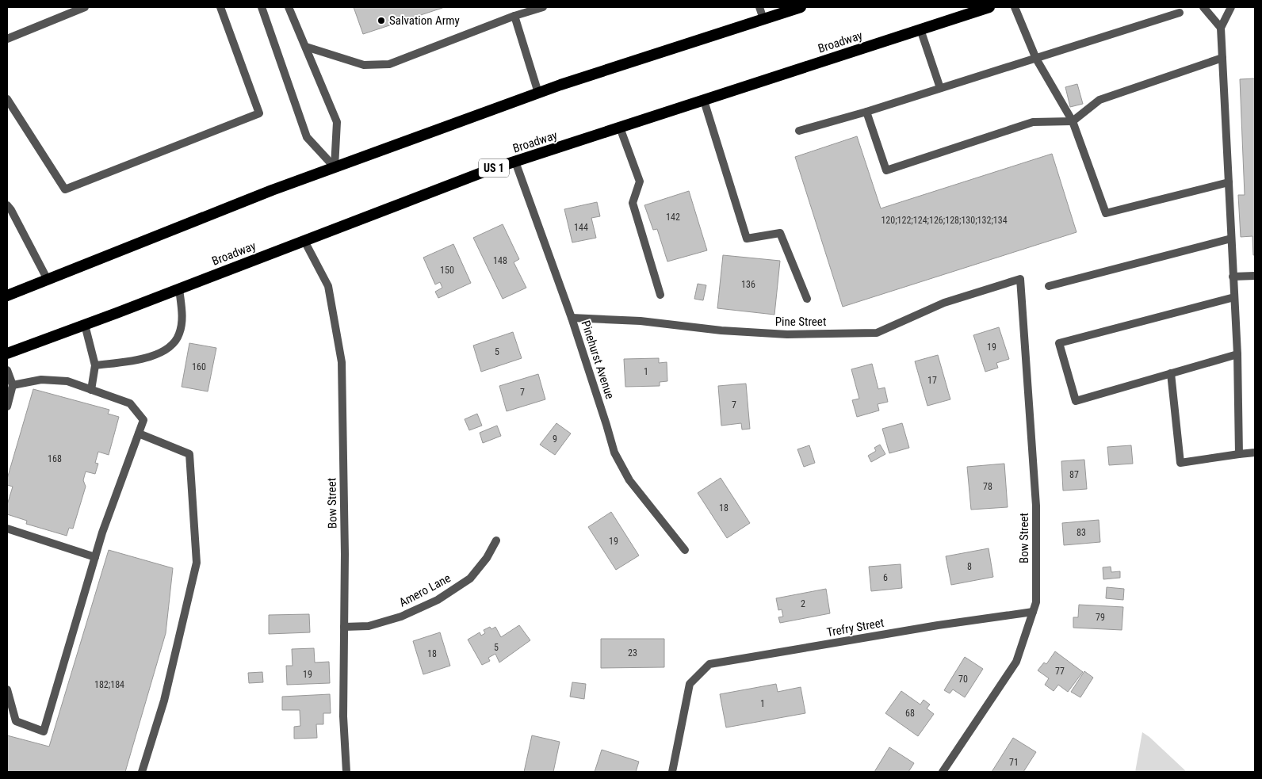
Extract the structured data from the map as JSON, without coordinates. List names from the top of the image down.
{
  "streets": {
    "highway": ["Broadway", "US 1"],
    "street": [
      "Pine Street",
      "Pinehurst Avenue",
      "Bow Street",
      "Amero Lane",
      "Trefry Street"
    ]
  },
  "crossings": [
    ["Broadway", "Pinehurst Avenue"],
    ["Broadway", "Bow Street"],
    ["Pine Street", "Pinehurst Avenue"],
    ["Pine Street", "Bow Street"],
    ["Bow Street", "Amero Lane"],
    ["Bow Street", "Trefry Street"]
  ],
  "places": ["Salvation Army"],
  "house_numbers": [
    "142",
    "120;122;124;126;128;130;132;134",
    "144",
    "148",
    "150",
    "136",
    "19",
    "5",
    "160",
    "1",
    "17",
    "7",
    "7",
    "9",
    "168",
    "87",
    "78",
    "18",
    "83",
    "19",
    "8",
    "6",
    "2",
    "79",
    "5",
    "23",
    "18",
    "77",
    "19",
    "70",
    "182;184",
    "1",
    "68",
    "71"
  ]
}
